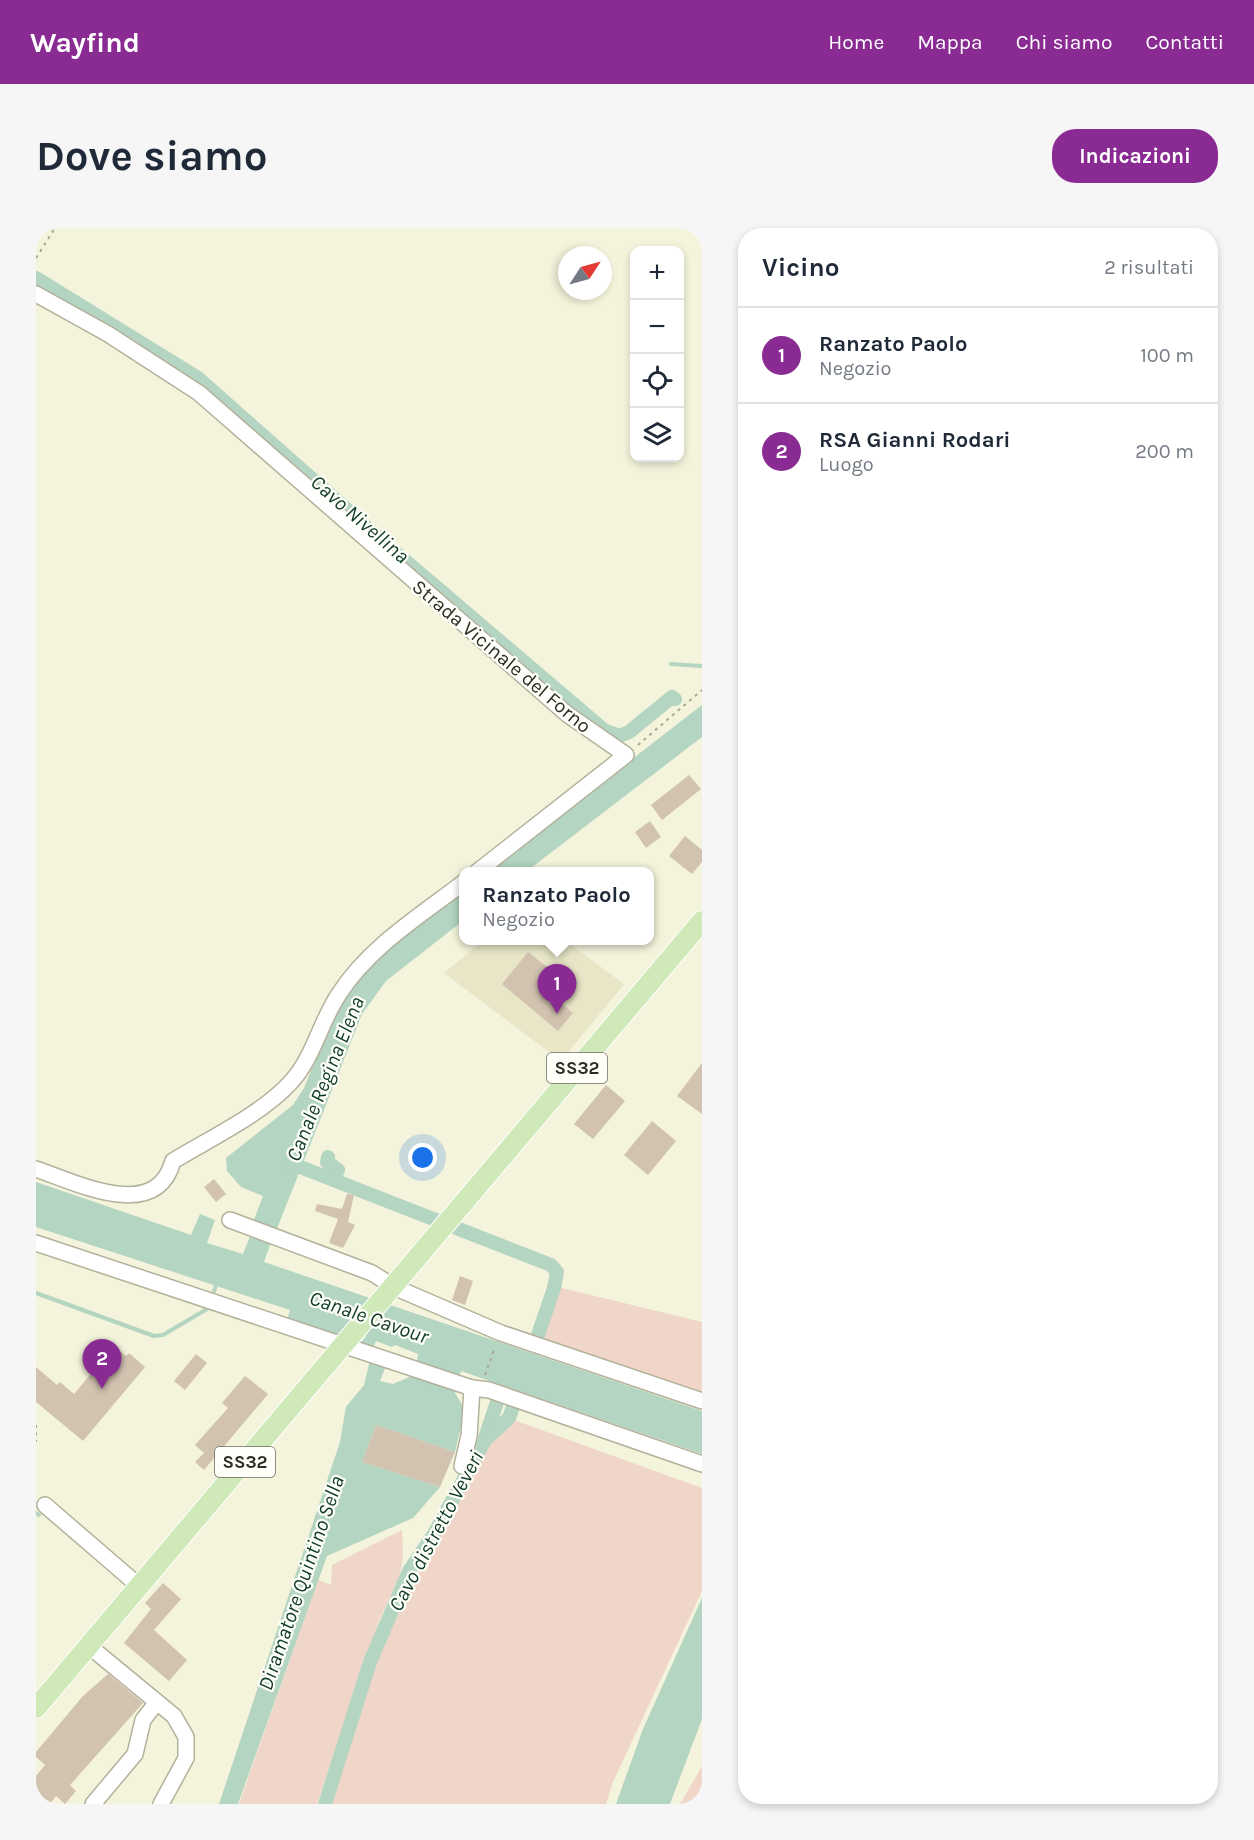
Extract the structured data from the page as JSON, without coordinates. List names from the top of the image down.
{
  "streets": {
    "main road": ["SS32"],
    "street": ["Strada Vicinale del Forno"]
  },
  "water": [
    "Cavo Nivellina",
    "Canale Regina Elena",
    "Canale Cavour",
    "Cavo distretto Veveri",
    "Diramatore Quintino Sella"
  ],
  "north": "top right",
  "page": {
    "header": "Wayfind",
    "nav": [
      "Home",
      "Mappa",
      "Chi siamo",
      "Contatti"
    ],
    "buttons": "Indicazioni",
    "title": "Dove siamo",
    "heading": ["Vicino", "2 risultati"],
    "map_buttons": ["+", "−"],
    "list": [
      {
        "mark": "1",
        "name": "Ranzato Paolo",
        "note": "Negozio",
        "value": "100 m"
      },
      {
        "mark": "2",
        "name": "RSA Gianni Rodari",
        "note": "Luogo",
        "value": "200 m"
      }
    ],
    "popup": ["Ranzato Paolo", "Negozio"],
    "pins": ["1", "2"]
  }
}
